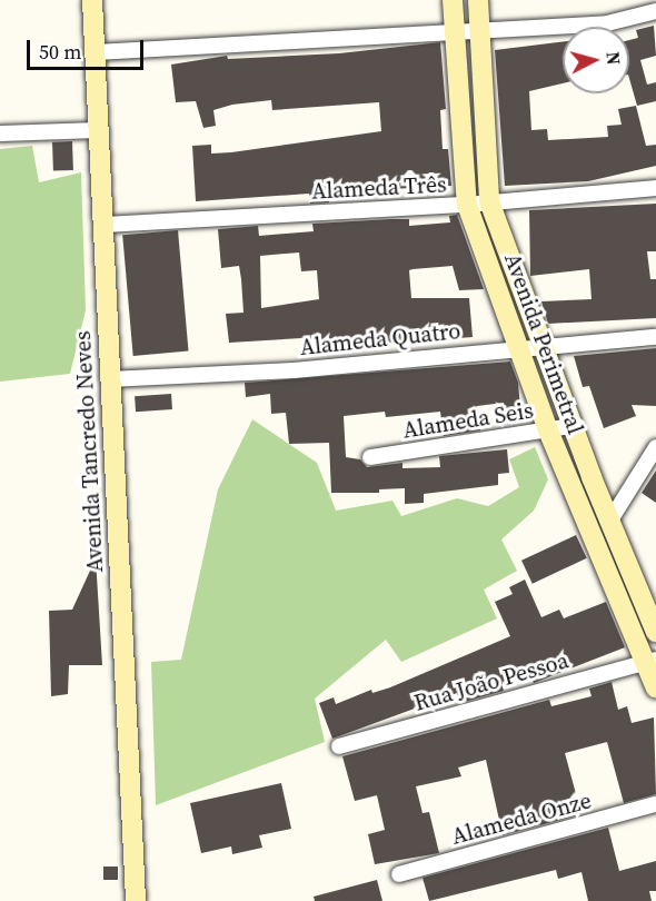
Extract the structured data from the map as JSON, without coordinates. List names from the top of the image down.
{
  "streets": {
    "street": [
      "Alameda Três",
      "Alameda Quatro",
      "Avenida Perimetral",
      "Alameda Seis",
      "Avenida Tancredo Neves",
      "Rua João Pessoa",
      "Alameda Onze"
    ]
  },
  "crossings": [
    ["Alameda Três", "Avenida Perimetral"],
    ["Alameda Três", "Avenida Tancredo Neves"],
    ["Alameda Quatro", "Avenida Perimetral"],
    ["Alameda Quatro", "Avenida Tancredo Neves"],
    ["Avenida Perimetral", "Alameda Seis"],
    ["Avenida Perimetral", "Rua João Pessoa"]
  ],
  "scale_bar": "50 m",
  "north": "right"
}
